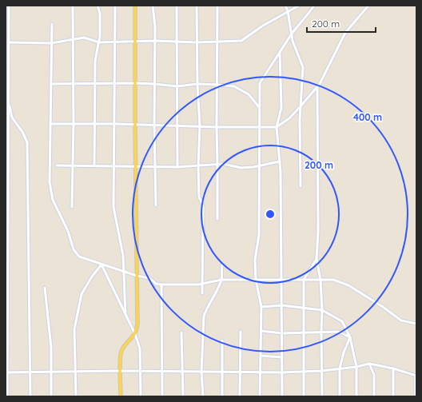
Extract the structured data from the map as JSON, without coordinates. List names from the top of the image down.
{
  "scale_bar": "200 m",
  "rings": ["400 m", "200 m"]
}
